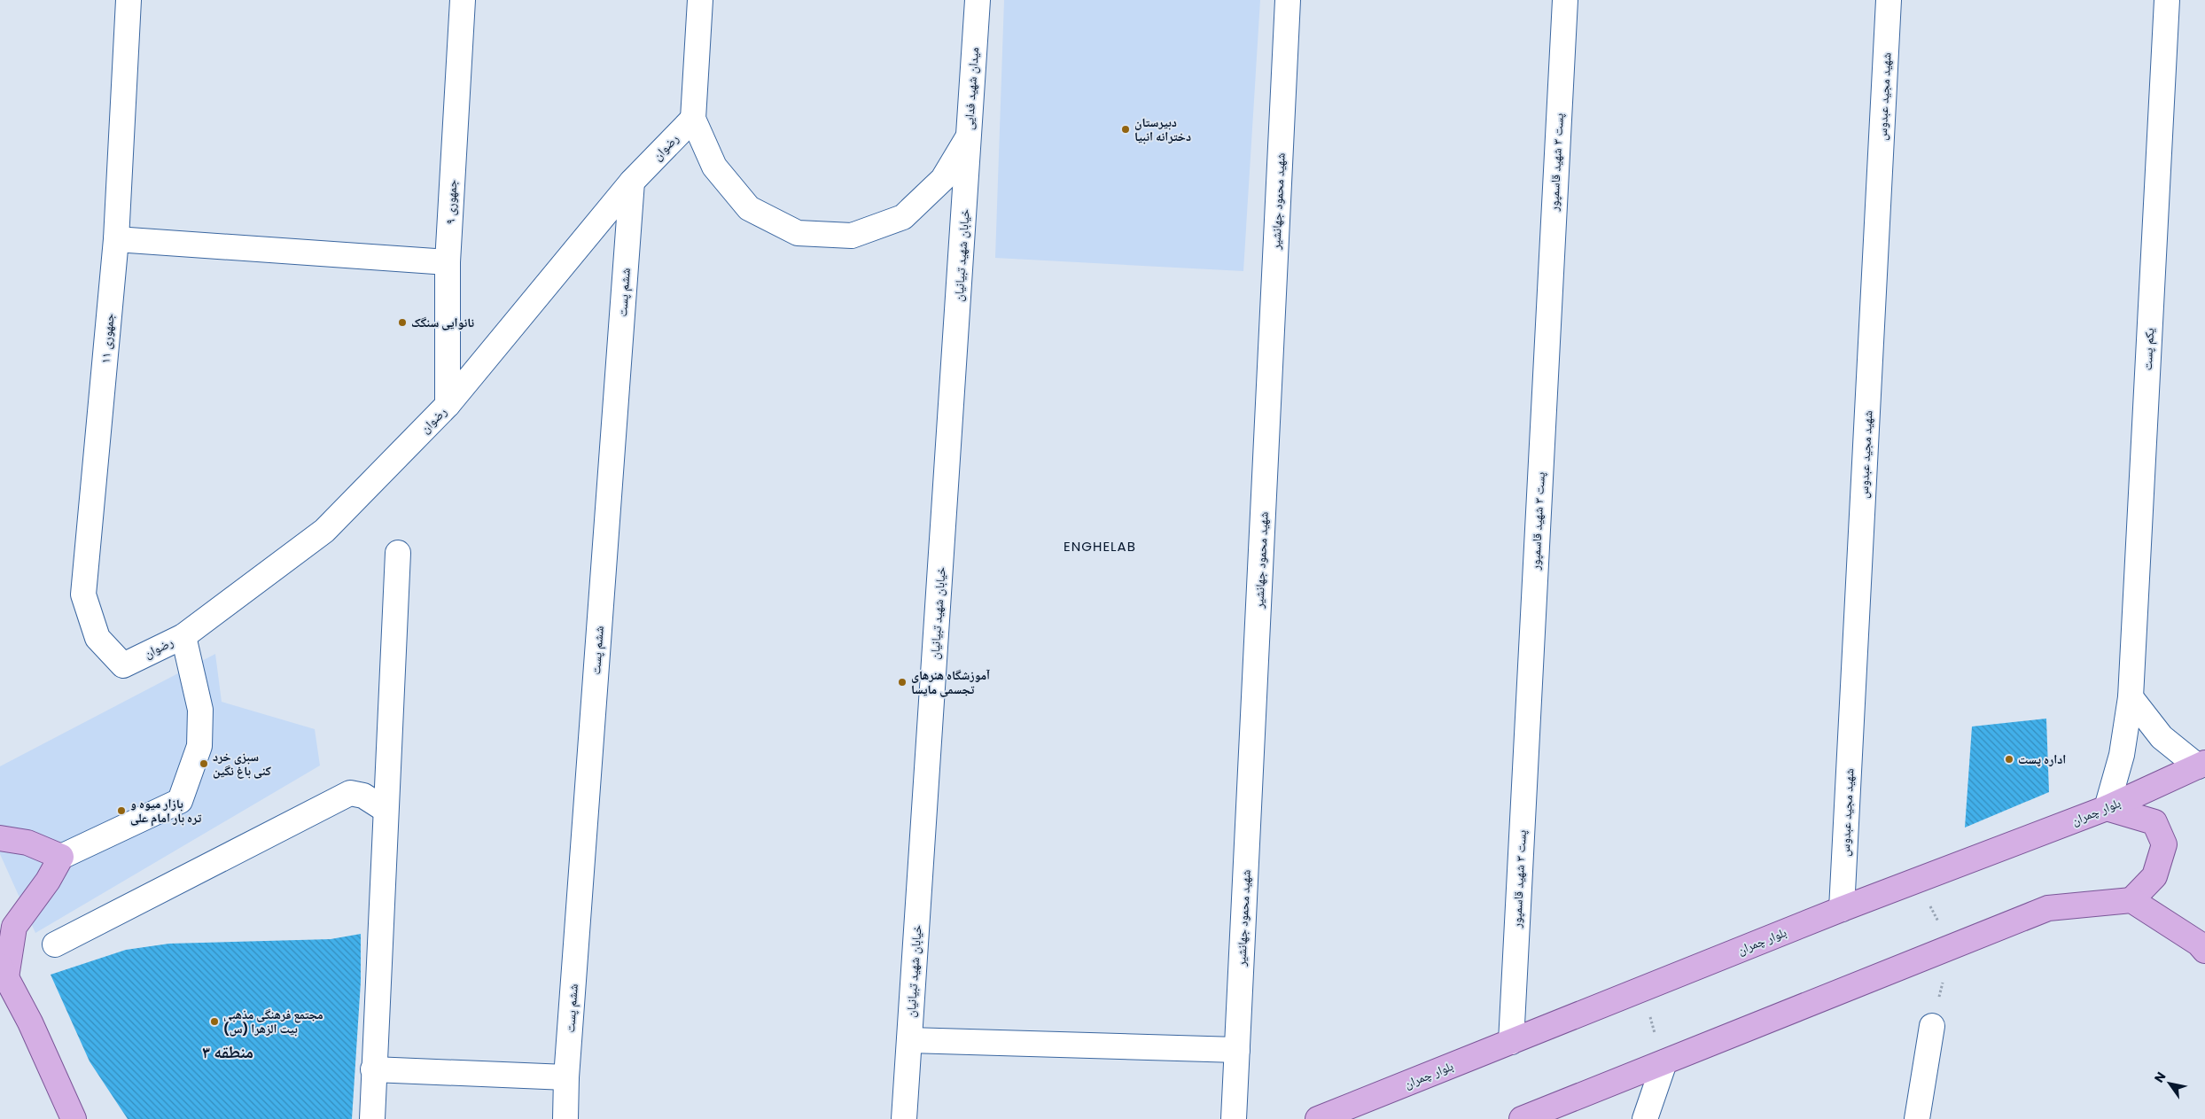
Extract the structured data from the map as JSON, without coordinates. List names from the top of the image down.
{
  "streets": {
    "main road": ["بلوار چمران"],
    "street": [
      "میدان شهید فدایی",
      "شهید مجید عبدوس",
      "رضوان",
      "پست ۳ شهید قاسمپور",
      "شهید محمود جهانشیر",
      "جمهوری ۹",
      "خیابان شهید تبیانیان",
      "ششم پست",
      "جمهوری ۱۱",
      "یکم پست"
    ]
  },
  "crossings": [
    ["میدان شهید فدایی", "رضوان"],
    ["میدان شهید فدایی", "خیابان شهید تبیانیان"],
    ["شهید مجید عبدوس", "بلوار چمران"],
    ["رضوان", "جمهوری ۹"],
    ["رضوان", "ششم پست"],
    ["رضوان", "جمهوری ۱۱"],
    ["پست ۳ شهید قاسمپور", "بلوار چمران"],
    ["یکم پست", "بلوار چمران"]
  ],
  "districts": ["ENGHELAB", "منطقه ۳"],
  "places": [
    "دبیرستان دخترانه انبیا",
    "نانوایی سنگک",
    "آموزشگاه هنرهای تجسمی مایسا",
    "اداره پست",
    "سبزی خرد کنی باغ نگین",
    "بازار میوه و تره بار امام علی",
    "مجتمع فرهنگی مذهبی بیت الزهرا (س)"
  ],
  "north": "top left"
}
